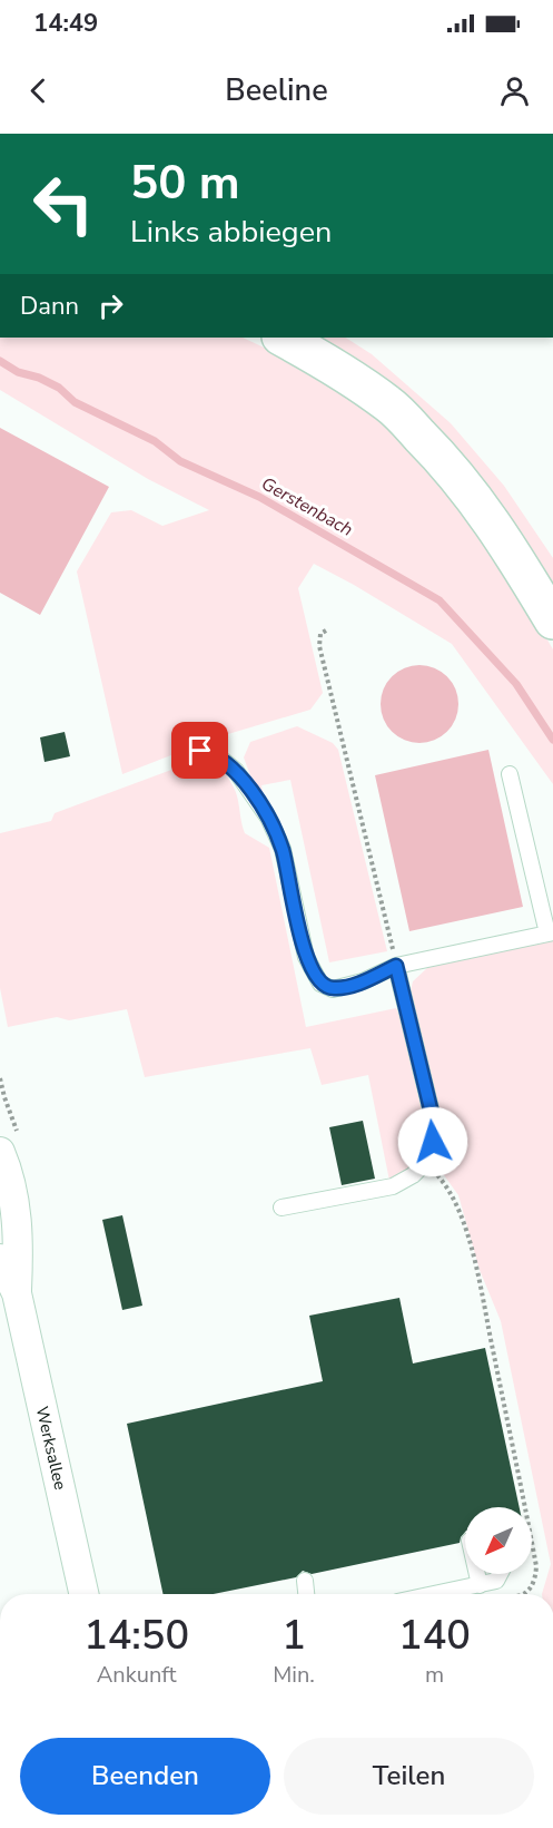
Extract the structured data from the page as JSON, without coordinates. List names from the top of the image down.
{
  "streets": {
    "street": ["Werksallee"]
  },
  "water": ["Gerstenbach"],
  "north": "bottom left",
  "page": {
    "status": "14:49",
    "header": "Beeline",
    "turn": ["50 m", "Links abbiegen"],
    "then": "Dann",
    "eta": [
      "14:50",
      "Ankunft",
      "1",
      "Min.",
      "140",
      "m"
    ],
    "buttons": ["Beenden", "Teilen"]
  }
}
